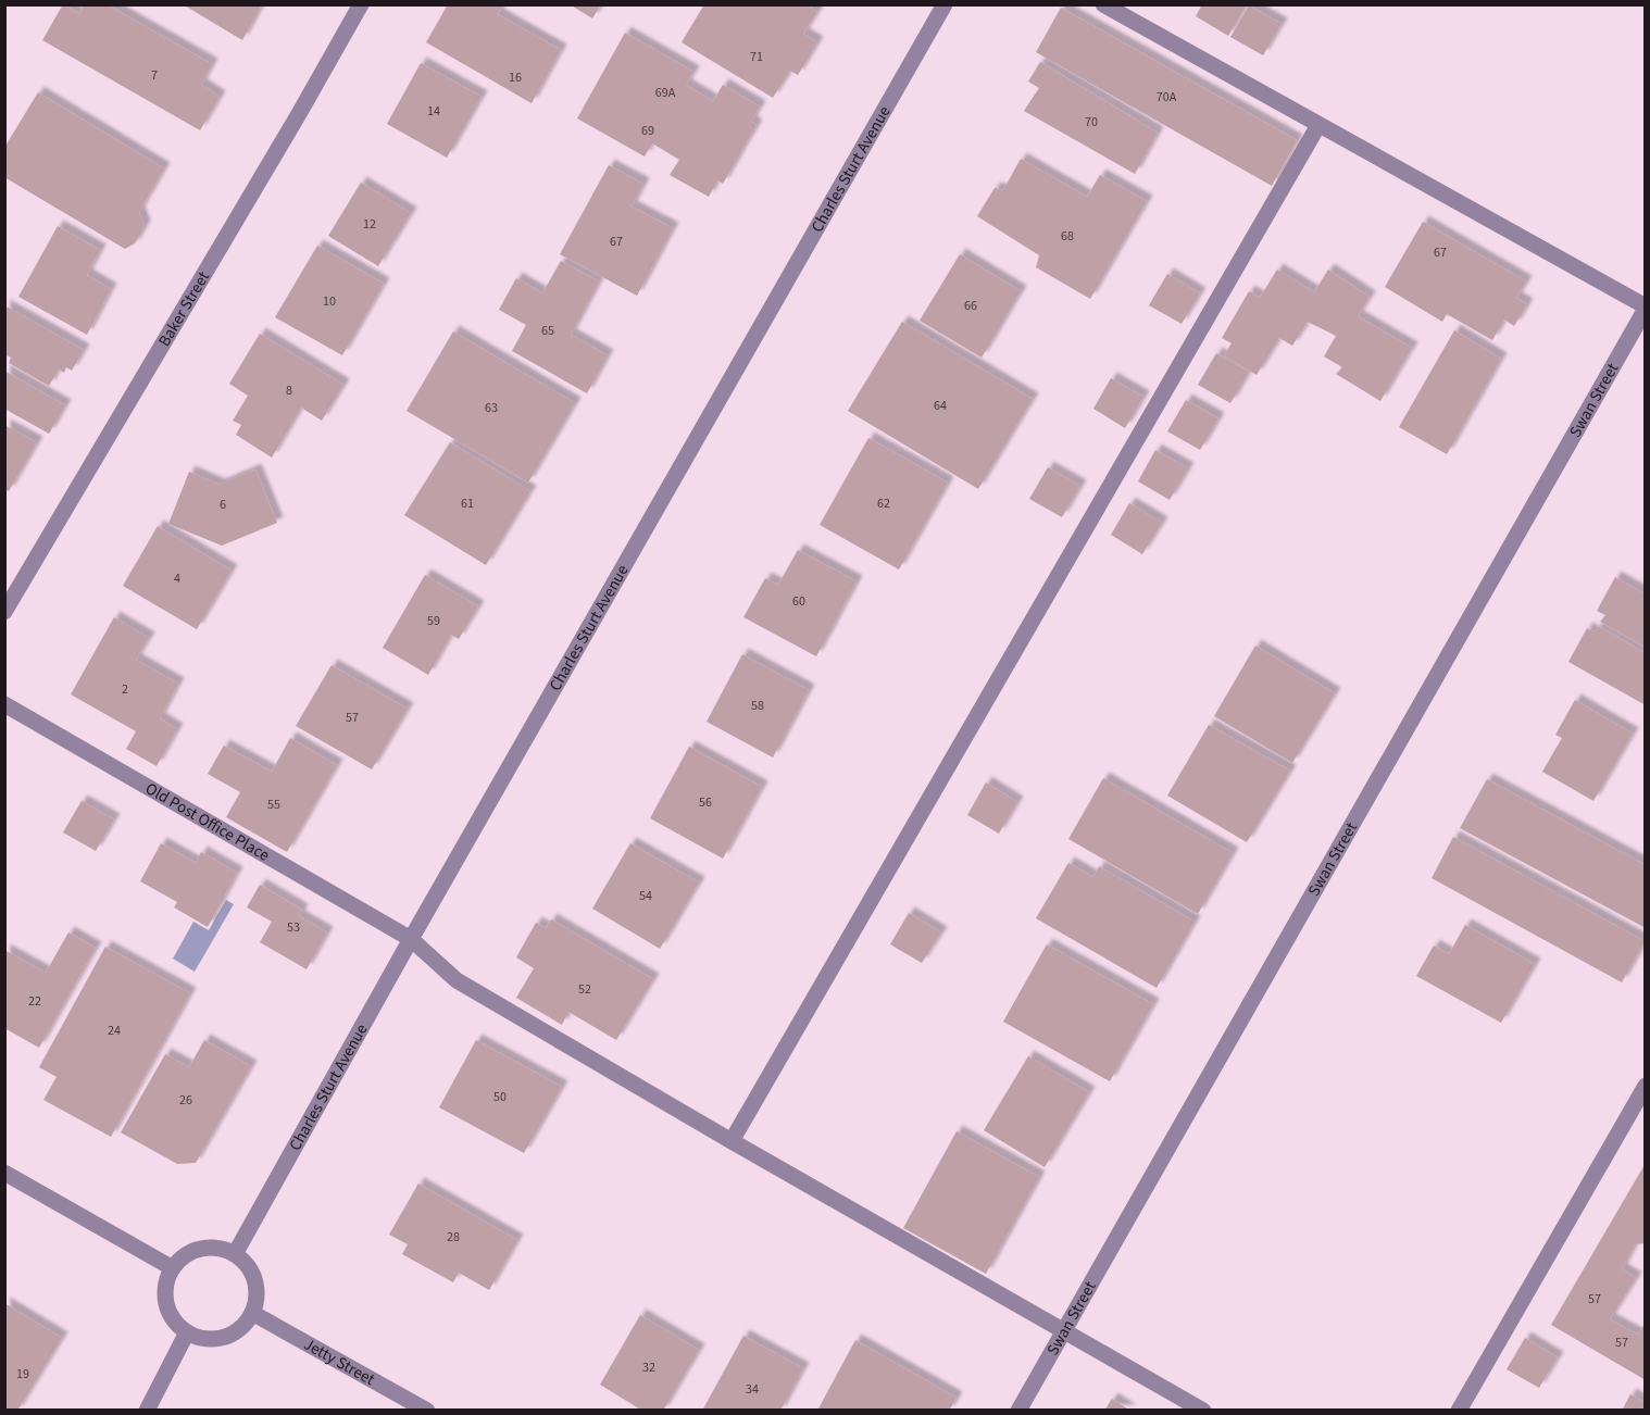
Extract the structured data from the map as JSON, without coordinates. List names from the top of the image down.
{
  "streets": {
    "street": [
      "Charles Sturt Avenue",
      "Baker Street",
      "Swan Street",
      "Old Post Office Place",
      "Jetty Street"
    ]
  },
  "crossings": [
    ["Charles Sturt Avenue", "Old Post Office Place"],
    ["Charles Sturt Avenue", "Jetty Street"],
    ["Swan Street", "Old Post Office Place"]
  ],
  "house_numbers": [
    "71",
    "7",
    "16",
    "69A",
    "70A",
    "14",
    "70",
    "69",
    "12",
    "68",
    "67",
    "67",
    "10",
    "66",
    "65",
    "8",
    "64",
    "63",
    "61",
    "62",
    "6",
    "4",
    "60",
    "59",
    "2",
    "58",
    "57",
    "56",
    "55",
    "54",
    "53",
    "52",
    "22",
    "24",
    "50",
    "26",
    "28",
    "57",
    "57",
    "32",
    "19",
    "34"
  ]
}
